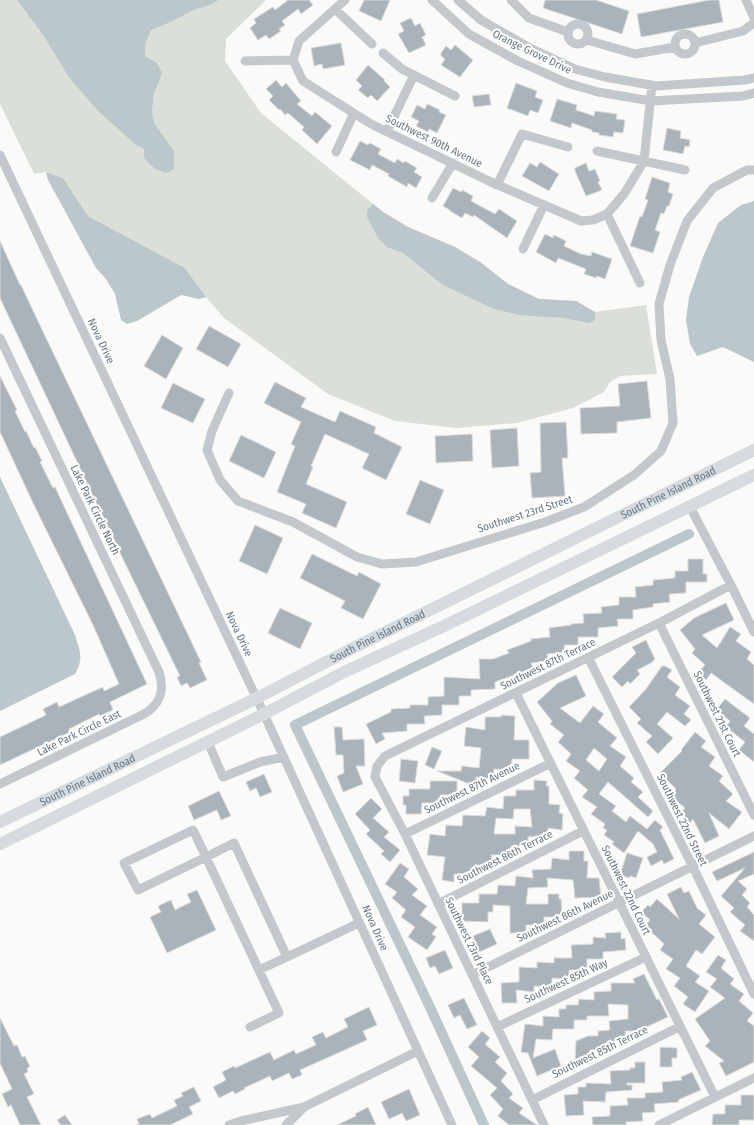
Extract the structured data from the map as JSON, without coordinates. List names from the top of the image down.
{
  "streets": {
    "main road": ["South Pine Island Road"],
    "street": [
      "Orange Grove Drive",
      "Southwest 90th Avenue",
      "Nova Drive",
      "Lake Park Circle North",
      "Southwest 23rd Street",
      "Southwest 87th Terrace",
      "Southwest 21st Court",
      "Lake Park Circle East",
      "Southwest 87th Avenue",
      "Southwest 22nd Street",
      "Southwest 86th Terrace",
      "Southwest 22nd Court",
      "Southwest 86th Avenue",
      "Southwest 23rd Place",
      "Southwest 85th Way",
      "Southwest 85th Terrace"
    ]
  },
  "crossings": [
    ["Nova Drive", "South Pine Island Road"],
    ["Lake Park Circle North", "Lake Park Circle East"],
    ["Southwest 87th Terrace", "Southwest 21st Court"],
    ["Southwest 87th Terrace", "Southwest 22nd Street"],
    ["Southwest 87th Terrace", "Southwest 22nd Court"],
    ["Southwest 87th Terrace", "Southwest 23rd Place"],
    ["Southwest 87th Avenue", "Southwest 22nd Court"],
    ["Southwest 87th Avenue", "Southwest 23rd Place"],
    ["Southwest 22nd Street", "Southwest 86th Avenue"],
    ["Southwest 86th Terrace", "Southwest 22nd Court"],
    ["Southwest 86th Terrace", "Southwest 23rd Place"],
    ["Southwest 22nd Court", "Southwest 86th Avenue"],
    ["Southwest 22nd Court", "Southwest 85th Way"],
    ["Southwest 22nd Court", "Southwest 85th Terrace"],
    ["Southwest 86th Avenue", "Southwest 23rd Place"],
    ["Southwest 23rd Place", "Southwest 85th Way"],
    ["Southwest 23rd Place", "Southwest 85th Terrace"]
  ]
}
